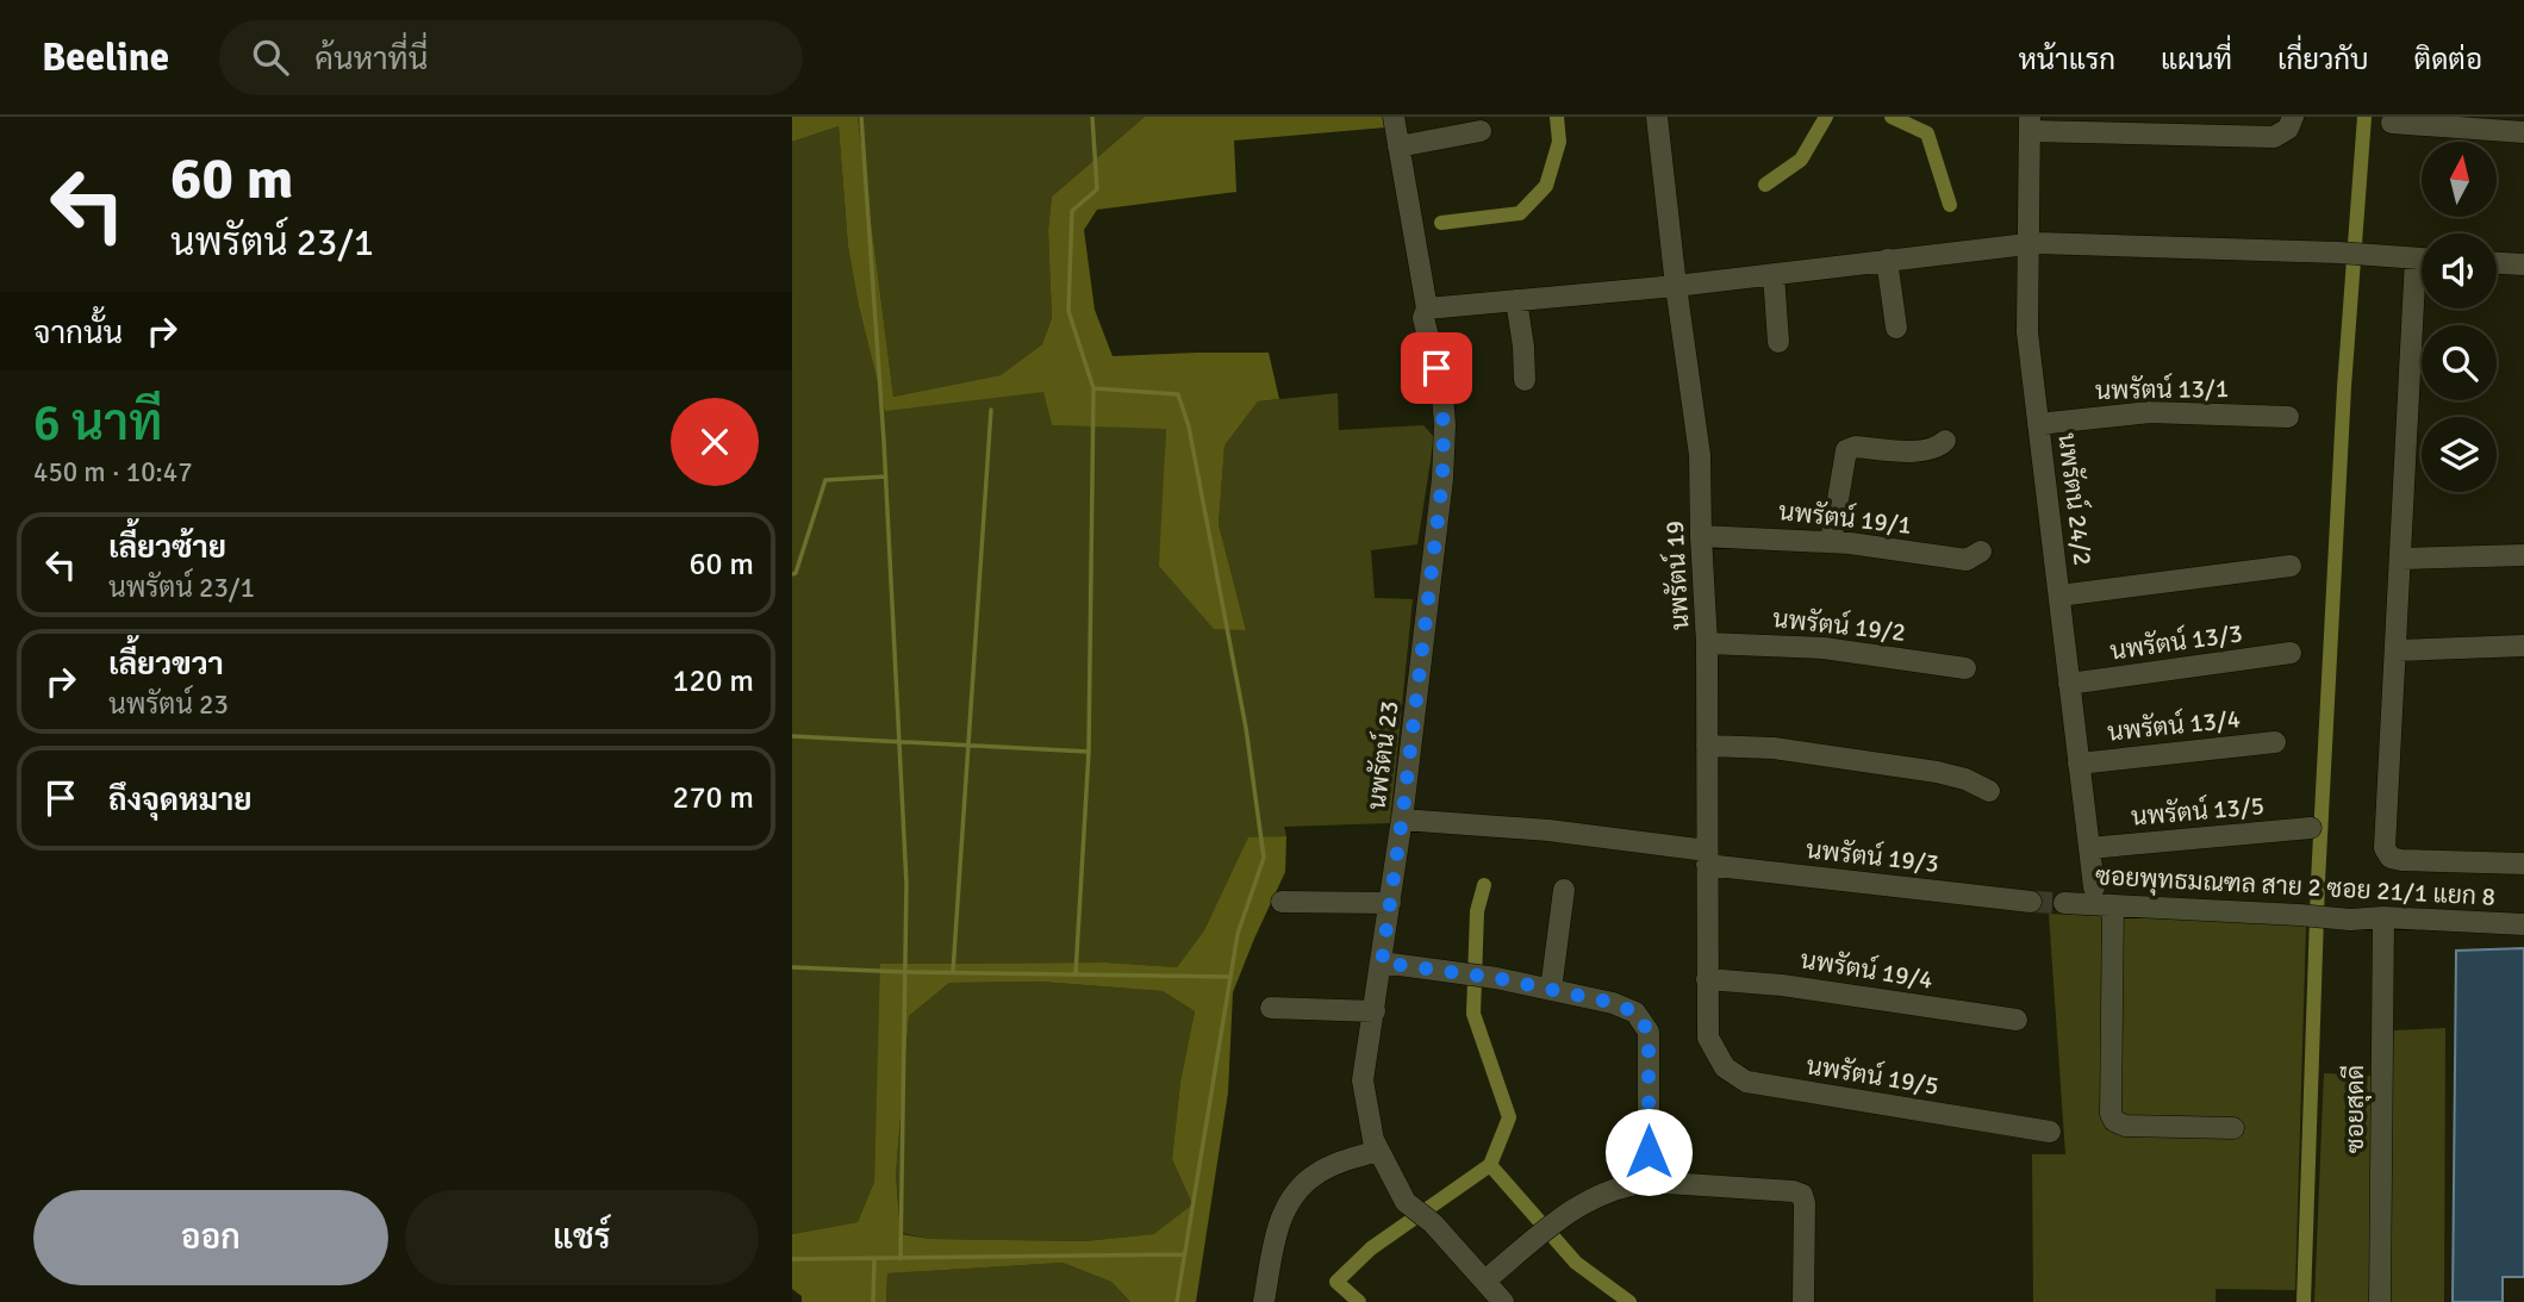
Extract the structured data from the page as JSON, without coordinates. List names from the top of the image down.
{
  "streets": {
    "street": [
      "นพรัตน์ 13/1",
      "นพรัตน์ 24/2",
      "นพรัตน์ 19/1",
      "นพรัตน์ 19",
      "นพรัตน์ 19/2",
      "นพรัตน์ 13/3",
      "นพรัตน์ 13/4",
      "นพรัตน์ 23",
      "นพรัตน์ 13/5",
      "นพรัตน์ 19/3",
      "ซอยพุทธมณฑล สาย 2 ซอย 21/1 แยก 8",
      "นพรัตน์ 19/4",
      "นพรัตน์ 19/5",
      "ซอยสุดดี"
    ]
  },
  "crossings": [
    ["นพรัตน์ 13/1", "นพรัตน์ 24/2"],
    ["นพรัตน์ 24/2", "นพรัตน์ 13/3"],
    ["นพรัตน์ 24/2", "นพรัตน์ 13/4"],
    ["นพรัตน์ 24/2", "นพรัตน์ 13/5"],
    ["นพรัตน์ 19/1", "นพรัตน์ 19"],
    ["นพรัตน์ 19", "นพรัตน์ 19/2"],
    ["นพรัตน์ 19", "นพรัตน์ 19/3"],
    ["นพรัตน์ 19", "นพรัตน์ 19/4"],
    ["นพรัตน์ 19", "นพรัตน์ 19/5"],
    ["นพรัตน์ 23", "นพรัตน์ 19/3"],
    ["ซอยพุทธมณฑล สาย 2 ซอย 21/1 แยก 8", "ซอยสุดดี"]
  ],
  "north": "top",
  "page": {
    "header": "Beeline",
    "search": "ค้นหาที่นี่",
    "nav": [
      "หน้าแรก",
      "แผนที่",
      "เกี่ยวกับ",
      "ติดต่อ"
    ],
    "turn": ["60 m", "นพรัตน์ 23/1"],
    "then": "จากนั้น",
    "heading": ["6 นาที", "450 m · 10:47"],
    "list": [
      {
        "name": "เลี้ยวซ้าย",
        "note": "นพรัตน์ 23/1",
        "value": "60 m"
      },
      {
        "name": "เลี้ยวขวา",
        "note": "นพรัตน์ 23",
        "value": "120 m"
      },
      {
        "name": "ถึงจุดหมาย",
        "value": "270 m"
      }
    ],
    "buttons": ["ออก", "แชร์"]
  }
}
